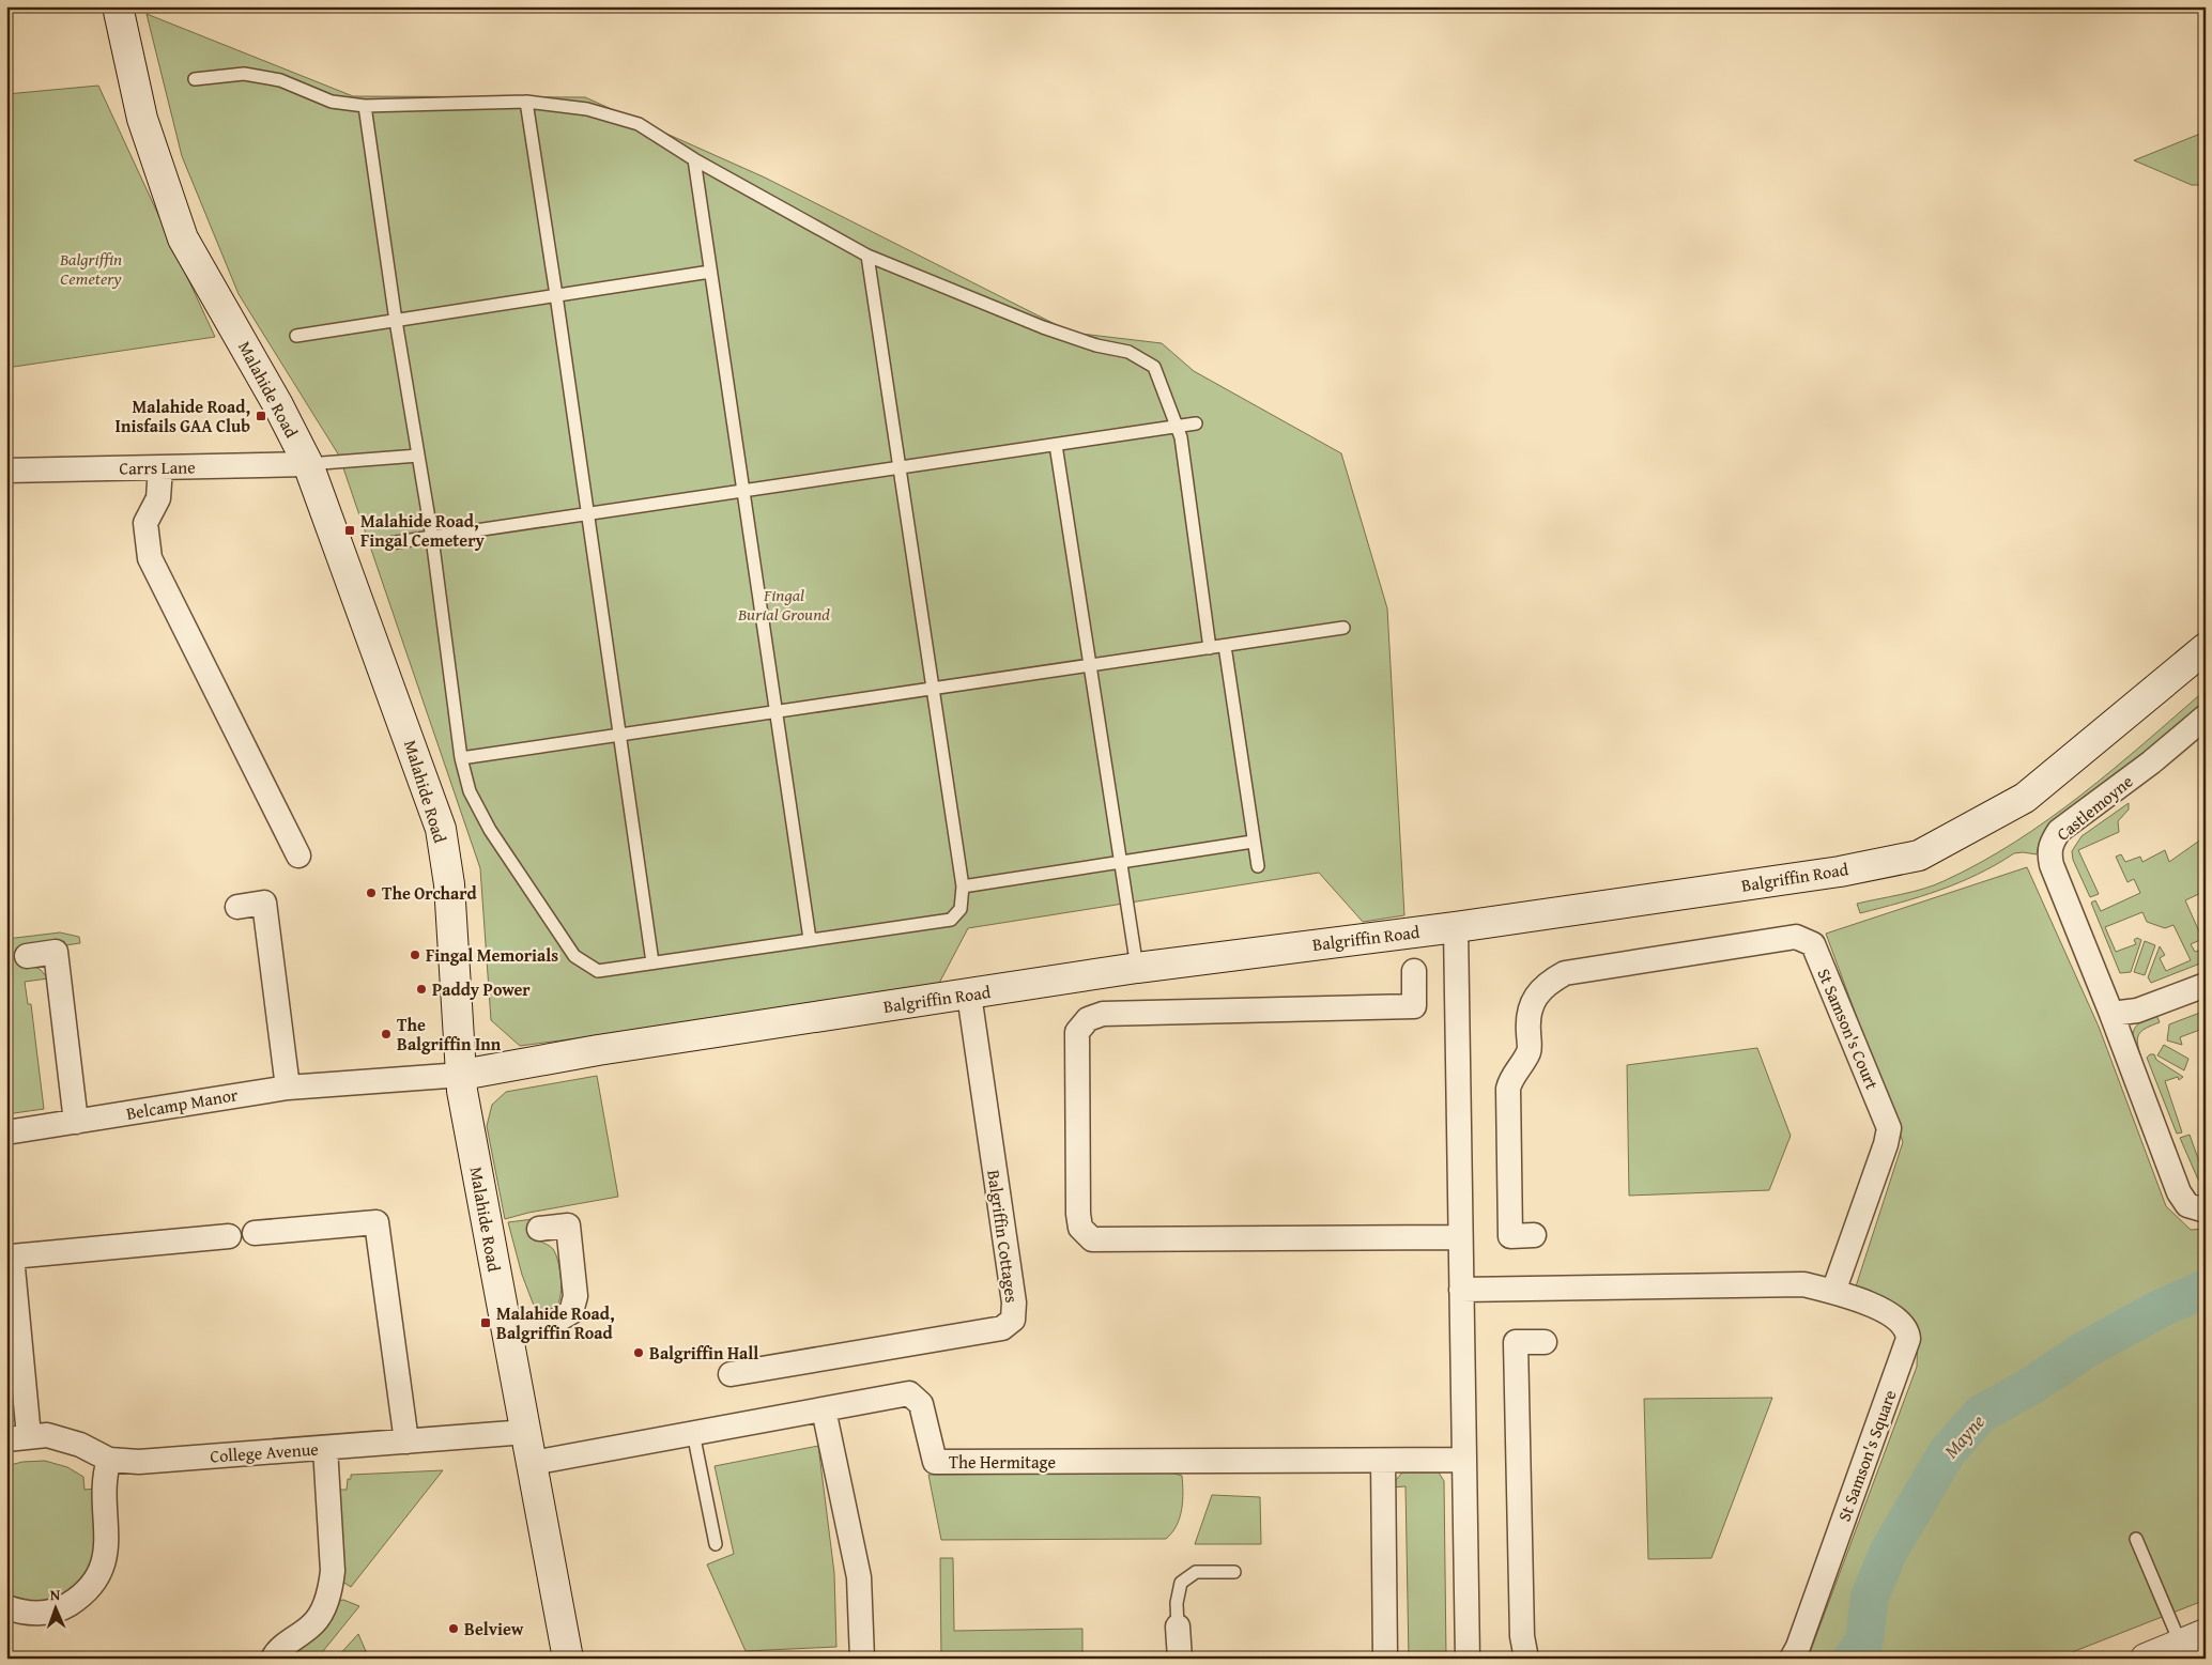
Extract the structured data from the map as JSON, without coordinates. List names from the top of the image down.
{
  "streets": {
    "main road": ["Malahide Road", "Balgriffin Road"],
    "street": [
      "Carrs Lane",
      "Castlemoyne",
      "St Samson's Court",
      "Belcamp Manor",
      "Balgriffin Cottages",
      "College Avenue",
      "St Samson's Square",
      "The Hermitage"
    ]
  },
  "crossings": [
    ["Malahide Road", "Carrs Lane"],
    ["Malahide Road", "Balgriffin Road"],
    ["Malahide Road", "Belcamp Manor"],
    ["Malahide Road", "College Avenue"],
    ["Malahide Road", "The Hermitage"],
    ["Balgriffin Road", "Belcamp Manor"],
    ["Balgriffin Road", "Balgriffin Cottages"],
    ["St Samson's Court", "St Samson's Square"]
  ],
  "water": ["Mayne"],
  "parks": ["Balgriffin Cemetery", "Fingal Burial Ground"],
  "places": {
    "transit": ["Malahide Road, Inisfails GAA Club", "Malahide Road, Fingal Cemetery", "Malahide Road, Balgriffin Road"],
    "other": [
      "The Orchard",
      "Fingal Memorials",
      "Paddy Power",
      "The Balgriffin Inn",
      "Balgriffin Hall",
      "Belview"
    ]
  },
  "north": "top"
}
